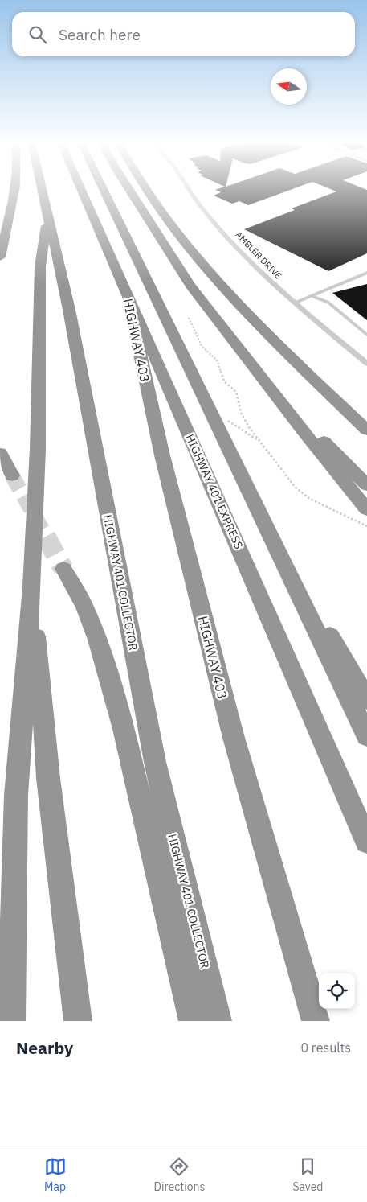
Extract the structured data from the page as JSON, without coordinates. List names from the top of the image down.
{
  "streets": {
    "highway": ["HIGHWAY 403", "HIGHWAY 401 EXPRESS", "HIGHWAY 401 COLLECTOR"],
    "street": ["AMBLER DRIVE"]
  },
  "crossings": [
    ["HIGHWAY 403", "HIGHWAY 401 EXPRESS"]
  ],
  "north": "left",
  "page": {
    "search": "Search here",
    "heading": ["Nearby", "0 results"],
    "nav": ["Map", "Directions", "Saved"]
  }
}
